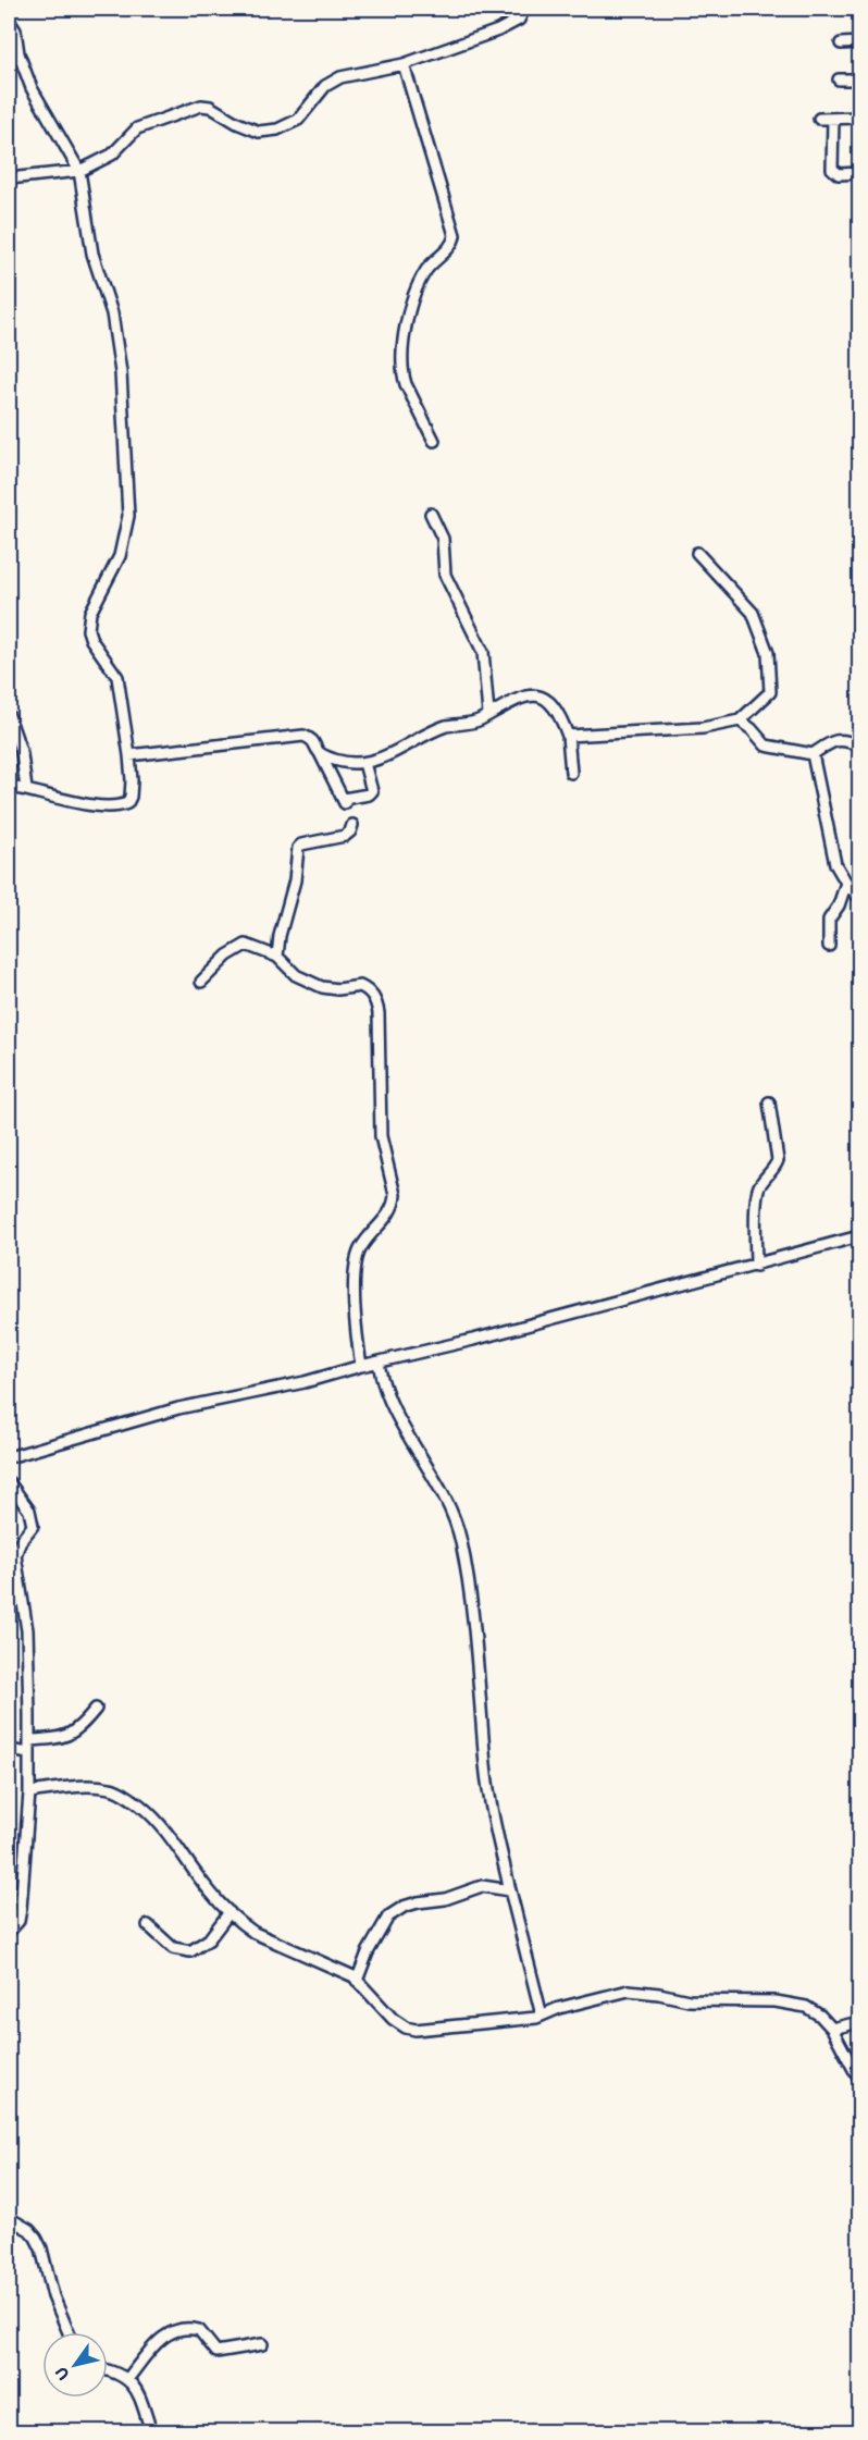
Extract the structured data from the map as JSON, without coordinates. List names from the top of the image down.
{
  "north": "bottom left"
}
